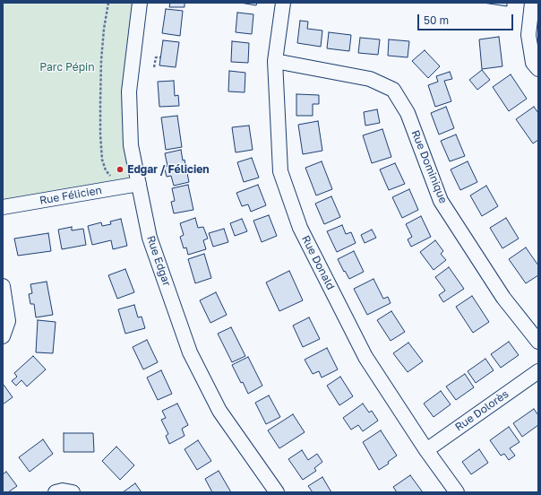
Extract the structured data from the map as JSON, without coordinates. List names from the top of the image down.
{
  "streets": {
    "street": [
      "Rue Dominique",
      "Rue Félicien",
      "Rue Edgar",
      "Rue Donald",
      "Rue Dolorès"
    ]
  },
  "crossings": [
    ["Rue Dominique", "Rue Donald"],
    ["Rue Félicien", "Rue Edgar"],
    ["Rue Donald", "Rue Dolorès"]
  ],
  "parks": ["Parc Pépin"],
  "places": ["Edgar / Félicien"],
  "scale_bar": "50 m"
}
